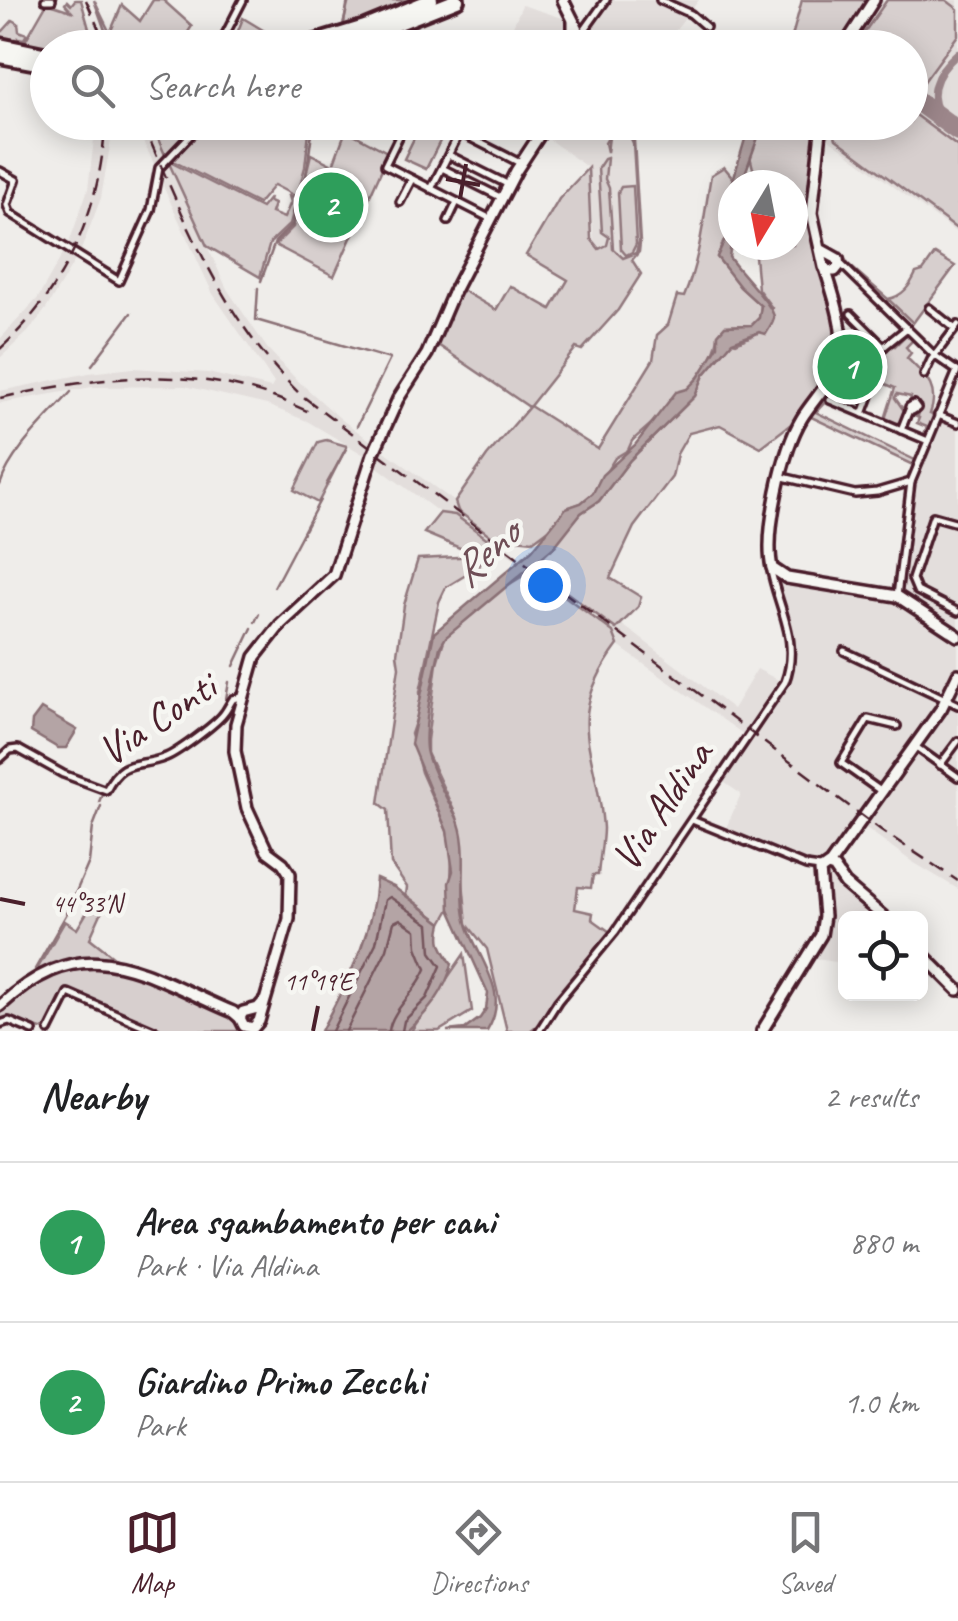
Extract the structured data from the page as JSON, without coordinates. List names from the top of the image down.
{
  "streets": {
    "street": ["Via Conti", "Via Aldina"]
  },
  "water": ["Reno"],
  "north": "bottom",
  "page": {
    "search": "Search here",
    "pins": ["2", "1"],
    "heading": ["Nearby", "2 results"],
    "list": [
      {
        "mark": "1",
        "name": "Area sgambamento per cani",
        "note": "Park · Via Aldina",
        "value": "880 m"
      },
      {
        "mark": "2",
        "name": "Giardino Primo Zecchi",
        "note": "Park",
        "value": "1.0 km"
      }
    ],
    "nav": ["Map", "Directions", "Saved"]
  },
  "coordinates": ["44°33'N", "11°19'E"]
}
